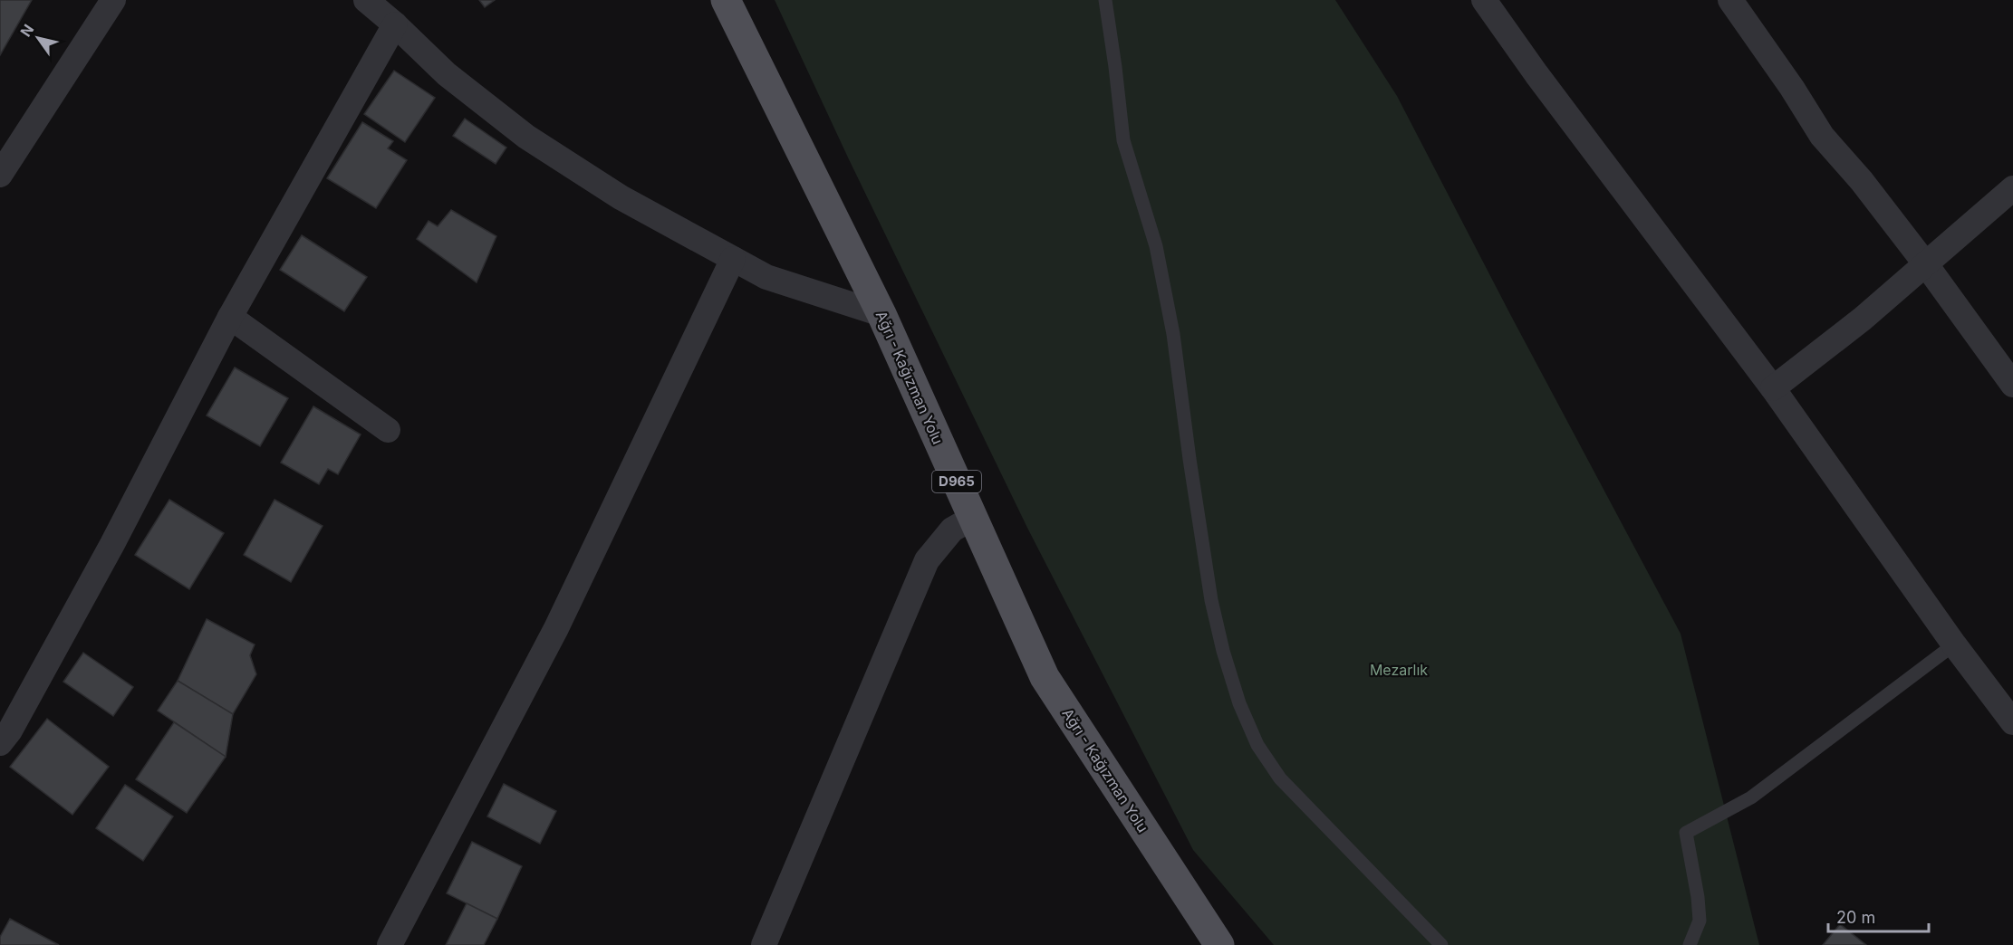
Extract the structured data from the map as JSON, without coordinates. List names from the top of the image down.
{
  "streets": {
    "main road": ["Ağrı - Kağızman Yolu", "D965"]
  },
  "parks": ["Mezarlık"],
  "scale_bar": "20 m",
  "north": "top left"
}
